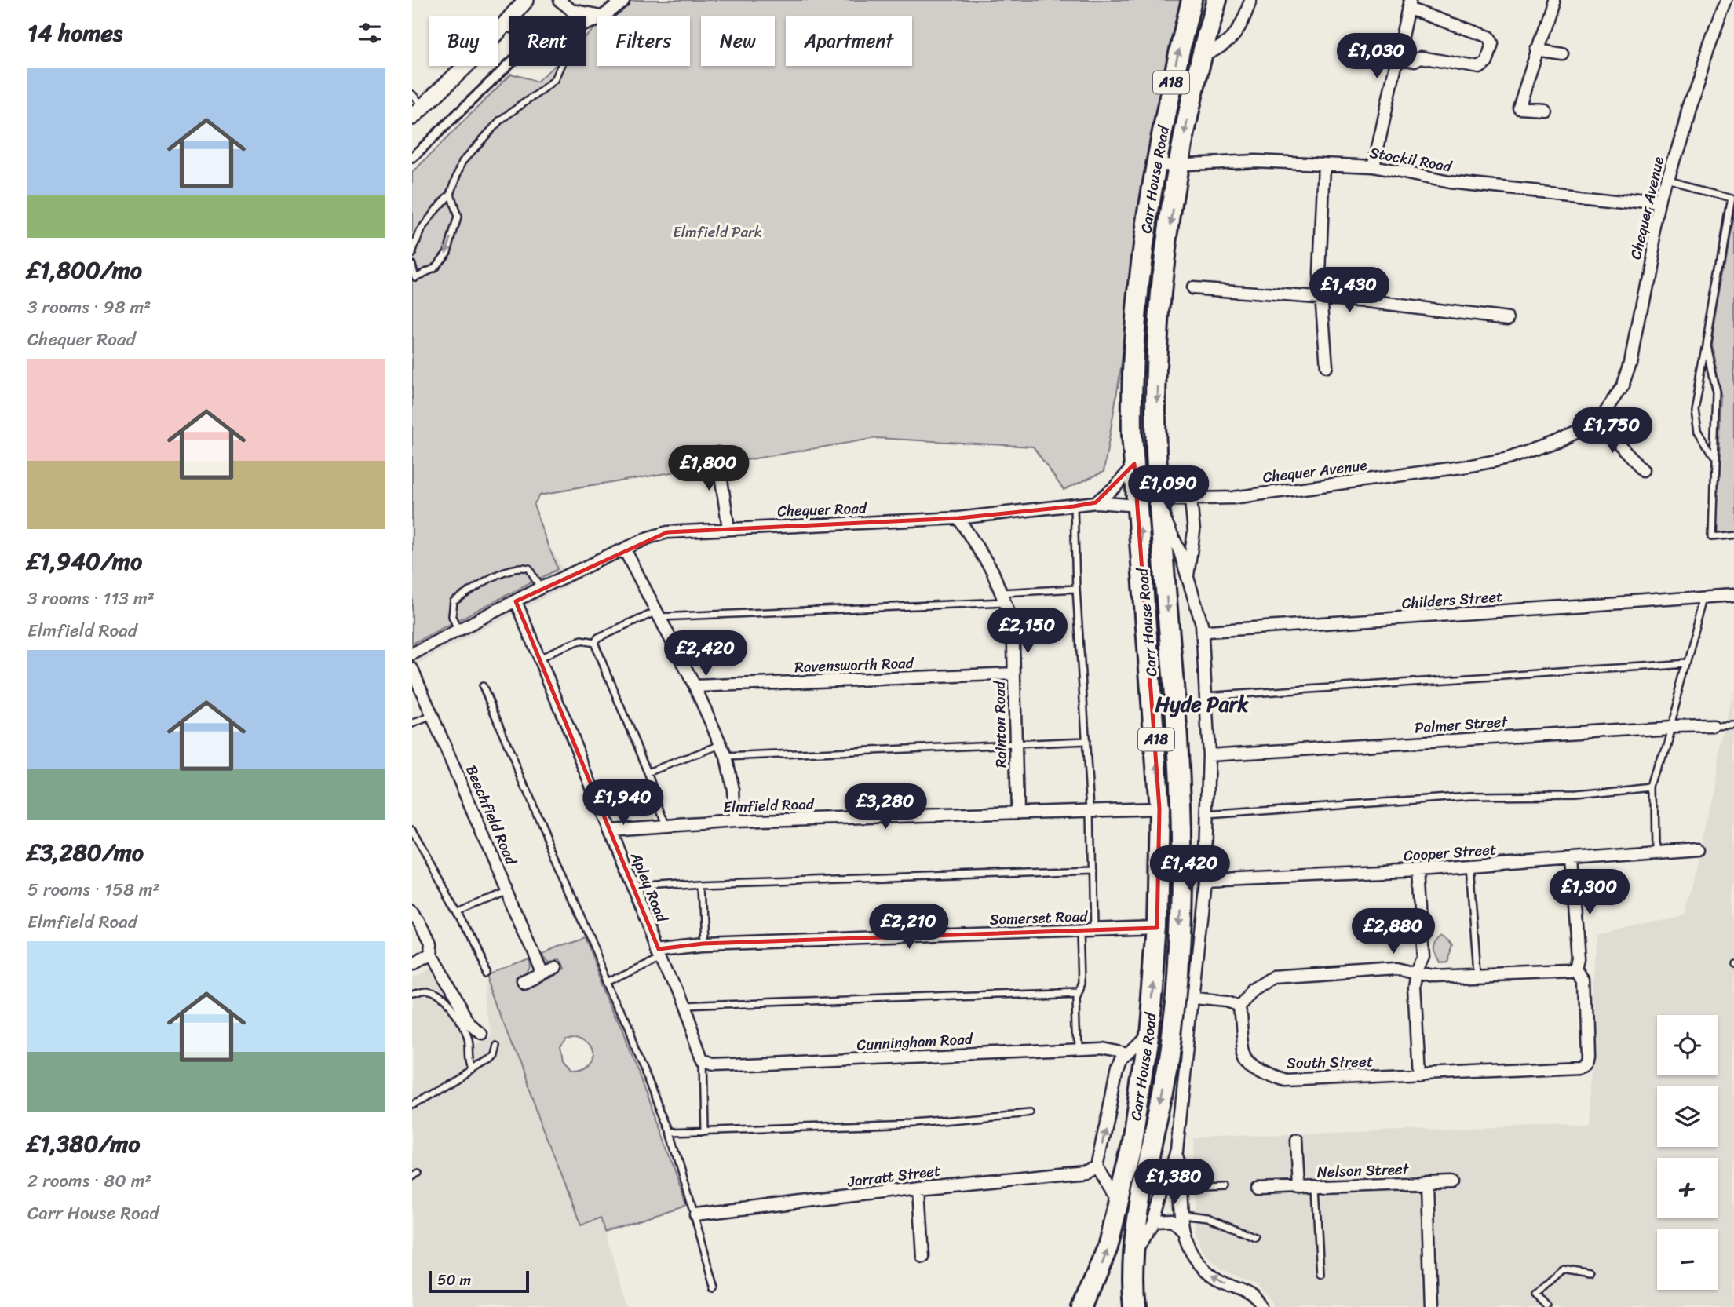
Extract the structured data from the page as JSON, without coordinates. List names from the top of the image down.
{
  "streets": {
    "highway": ["A18", "Carr House Road"],
    "street": [
      "Stockil Road",
      "Chequer Avenue",
      "Chequer Road",
      "Childers Street",
      "Ravensworth Road",
      "Rainton Road",
      "Palmer Street",
      "Elmfield Road",
      "Beechfield Road",
      "Cooper Street",
      "Apley Road",
      "Somerset Road",
      "Cunningham Road",
      "South Street",
      "Nelson Street",
      "Jarratt Street"
    ]
  },
  "crossings": [
    ["Stockil Road", "Carr House Road"],
    ["Stockil Road", "Chequer Avenue"],
    ["Carr House Road", "Chequer Avenue"],
    ["Carr House Road", "Chequer Road"],
    ["Carr House Road", "Elmfield Road"],
    ["Carr House Road", "Somerset Road"],
    ["Chequer Road", "Rainton Road"],
    ["Chequer Road", "Apley Road"],
    ["Ravensworth Road", "Rainton Road"],
    ["Rainton Road", "Elmfield Road"],
    ["Elmfield Road", "Apley Road"],
    ["Apley Road", "Somerset Road"],
    ["Apley Road", "Cunningham Road"]
  ],
  "districts": ["Hyde Park"],
  "parks": ["Elmfield Park"],
  "scale_bar": "50 m",
  "page": {
    "heading": "14 homes",
    "chip": [
      "Buy",
      "Rent",
      "Filters",
      "New",
      "Apartment"
    ],
    "price": [
      "£1,030",
      "£1,430",
      "£1,750",
      "£1,800",
      "£1,090",
      "£2,150",
      "£2,420",
      "£1,940",
      "£3,280",
      "£1,420",
      "£1,300",
      "£2,210",
      "£2,880",
      "£1,380"
    ],
    "list": [
      {
        "name": "£1,800/mo",
        "note": "3 rooms · 98 m² · Chequer Road"
      },
      {
        "name": "£1,940/mo",
        "note": "3 rooms · 113 m² · Elmfield Road"
      },
      {
        "name": "£3,280/mo",
        "note": "5 rooms · 158 m² · Elmfield Road"
      },
      {
        "name": "£1,380/mo",
        "note": "2 rooms · 80 m² · Carr House Road"
      }
    ],
    "map_buttons": ["+", "−"],
    "scale": "50 m"
  }
}
